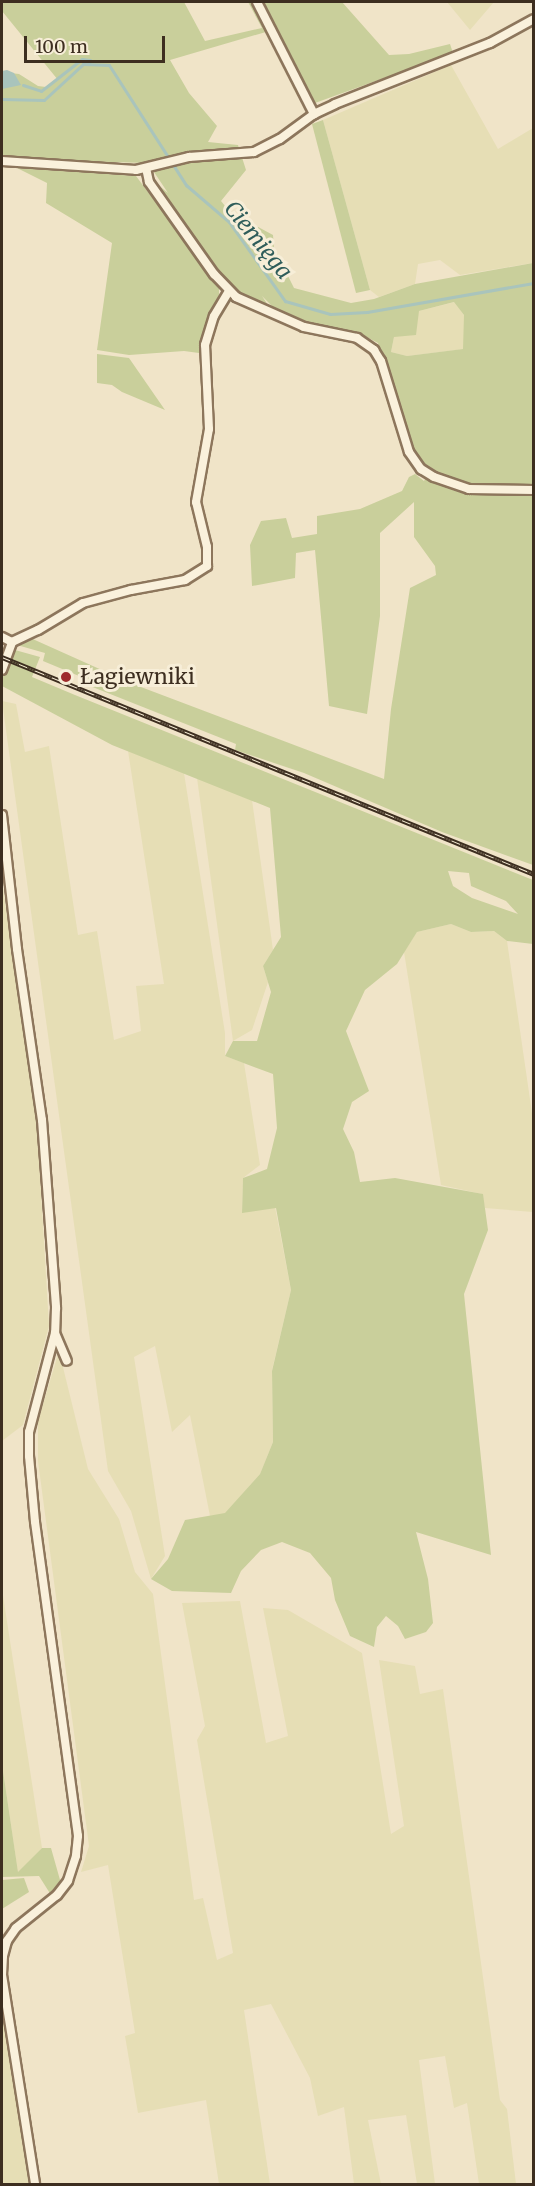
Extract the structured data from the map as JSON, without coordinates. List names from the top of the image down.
{
  "water": ["Ciemięga"],
  "places": ["Łagiewniki"],
  "scale_bar": "100 m"
}
